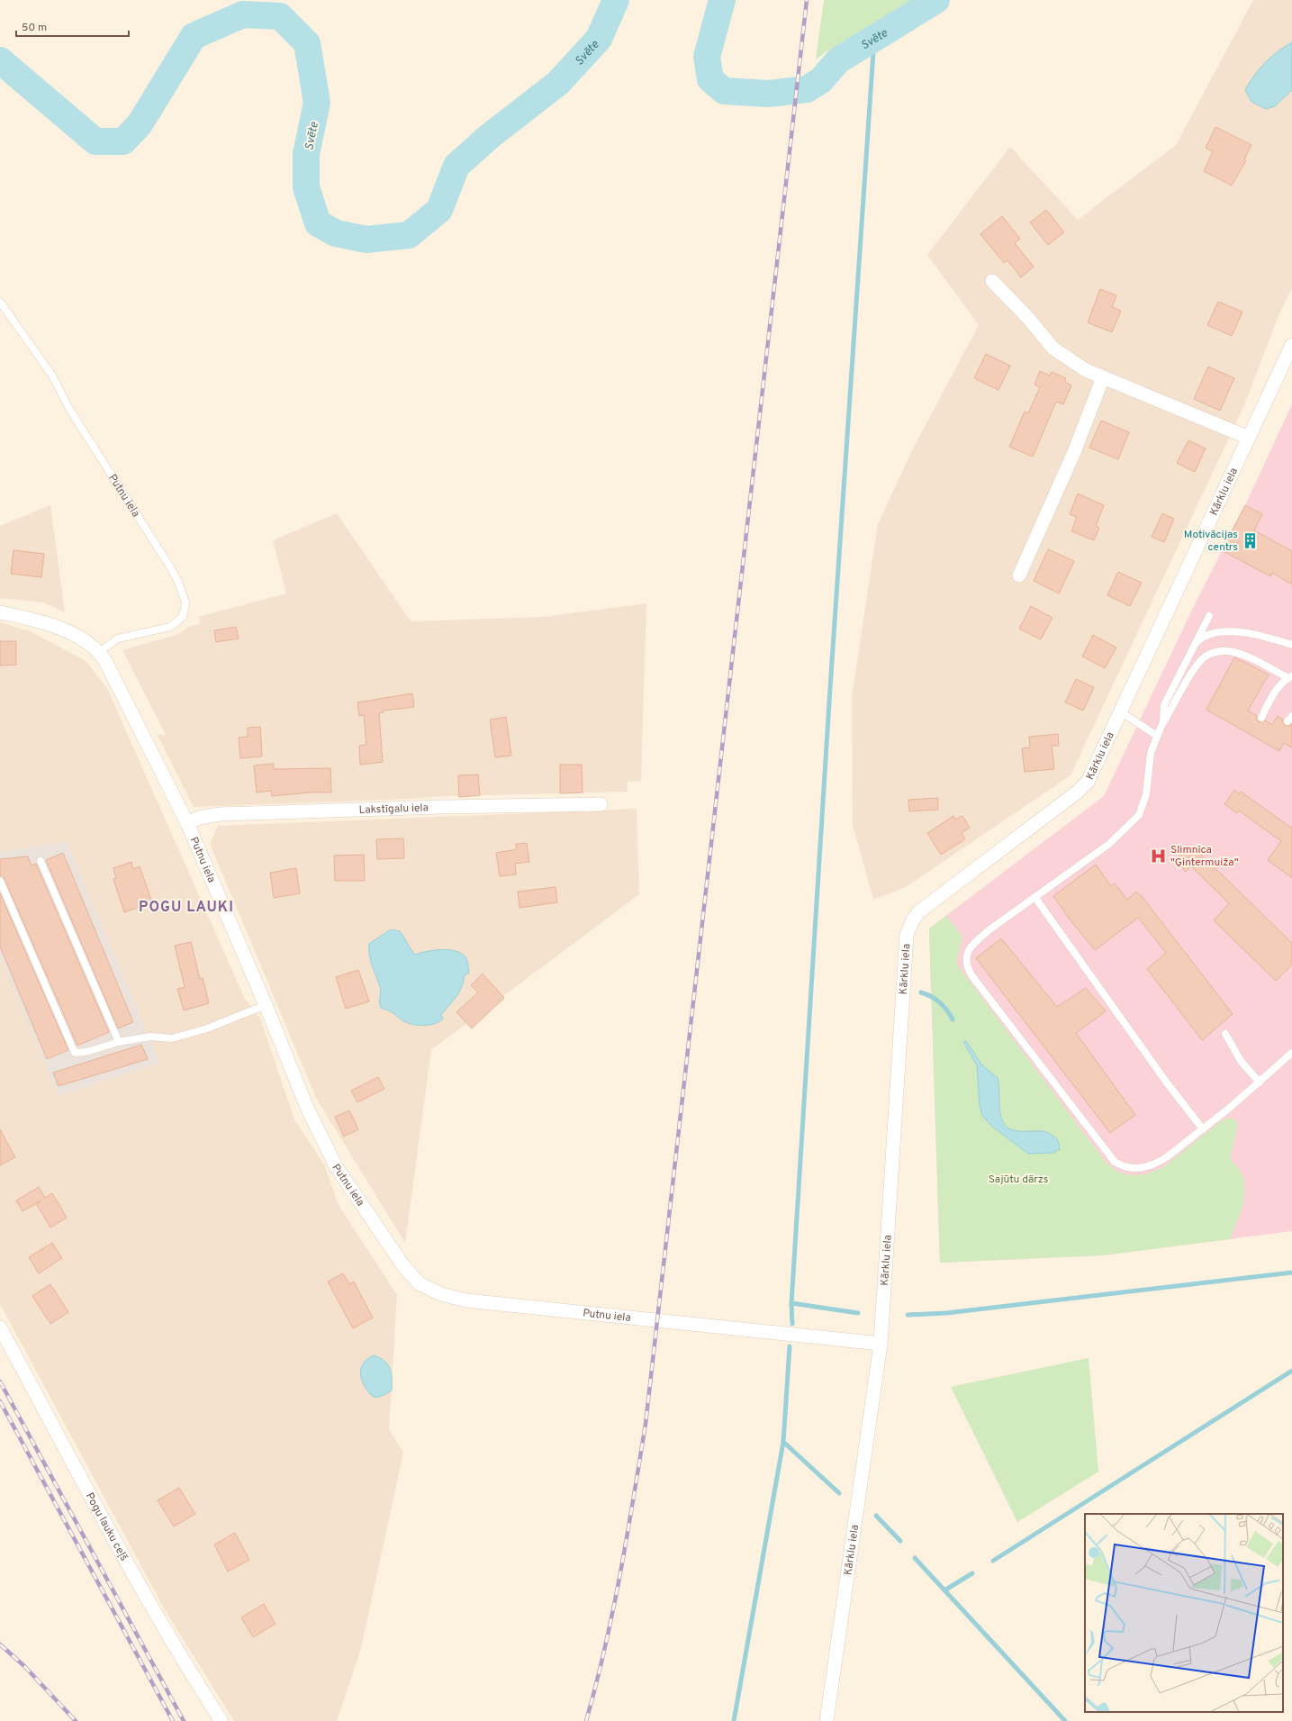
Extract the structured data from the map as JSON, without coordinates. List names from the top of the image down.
{
  "streets": {
    "street": [
      "Kārklu iela",
      "Putnu iela",
      "Lakstīgalu iela",
      "Pogu lauku ceļš"
    ]
  },
  "crossings": [
    ["Kārklu iela", "Putnu iela"],
    ["Putnu iela", "Lakstīgalu iela"]
  ],
  "districts": ["POGU LAUKI"],
  "water": ["Svēte"],
  "parks": ["Sajūtu dārzs"],
  "places": {
    "building": ["Motivācijas centrs"],
    "hospital": ["Slimnīca \"Ģintermuiža\""]
  },
  "scale_bar": "50 m"
}
